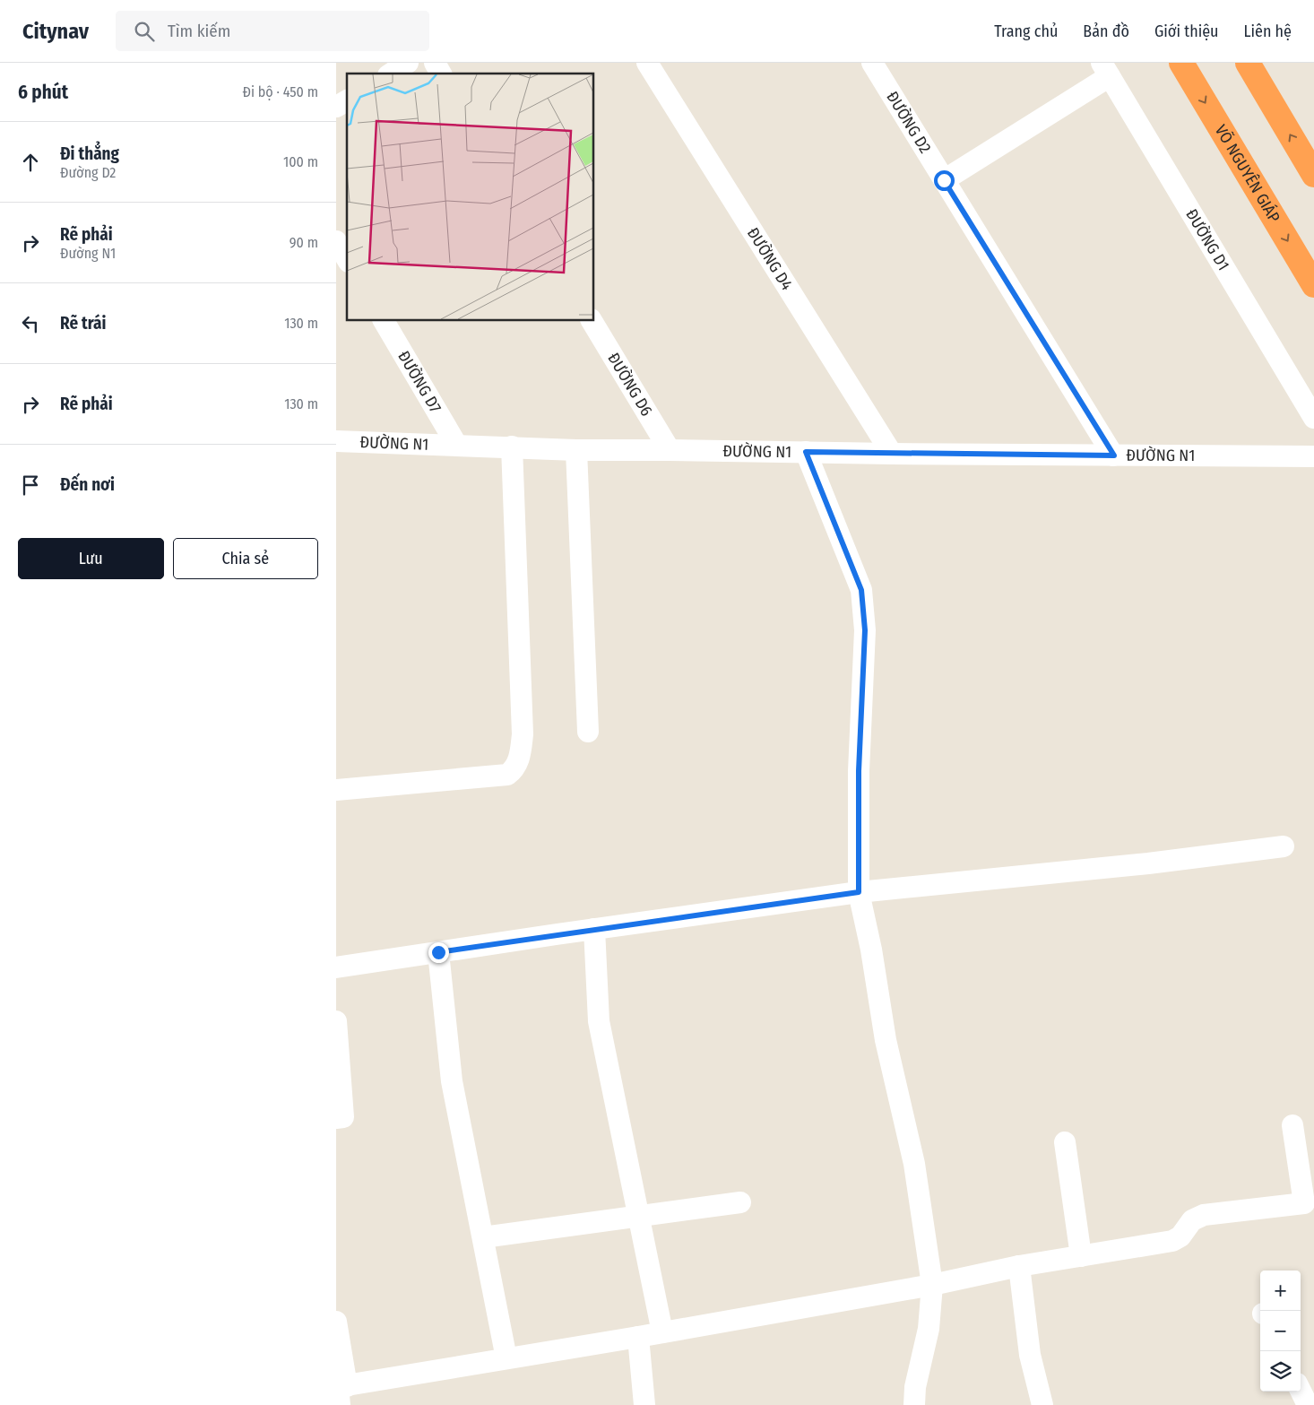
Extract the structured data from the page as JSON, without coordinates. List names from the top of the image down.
{
  "streets": {
    "highway": ["VÕ NGUYÊN GIÁP"],
    "street": [
      "ĐƯỜNG D2",
      "ĐƯỜNG D1",
      "ĐƯỜNG D4",
      "ĐƯỜNG D7",
      "ĐƯỜNG D6",
      "ĐƯỜNG N1"
    ]
  },
  "crossings": [
    ["ĐƯỜNG D2", "ĐƯỜNG N1"],
    ["ĐƯỜNG D4", "ĐƯỜNG N1"],
    ["ĐƯỜNG D7", "ĐƯỜNG N1"],
    ["ĐƯỜNG D6", "ĐƯỜNG N1"]
  ],
  "page": {
    "header": "Citynav",
    "search": "Tìm kiếm",
    "nav": [
      "Trang chủ",
      "Bản đồ",
      "Giới thiệu",
      "Liên hệ"
    ],
    "heading": ["6 phút", "Đi bộ · 450 m"],
    "list": [
      ["Đi thẳng", "Đường D2", "100 m"],
      ["Rẽ phải", "Đường N1", "90 m"],
      ["Rẽ trái", "130 m"],
      ["Rẽ phải", "130 m"],
      "Đến nơi"
    ],
    "buttons": ["Lưu", "Chia sẻ"],
    "map_buttons": ["+", "−"]
  }
}
